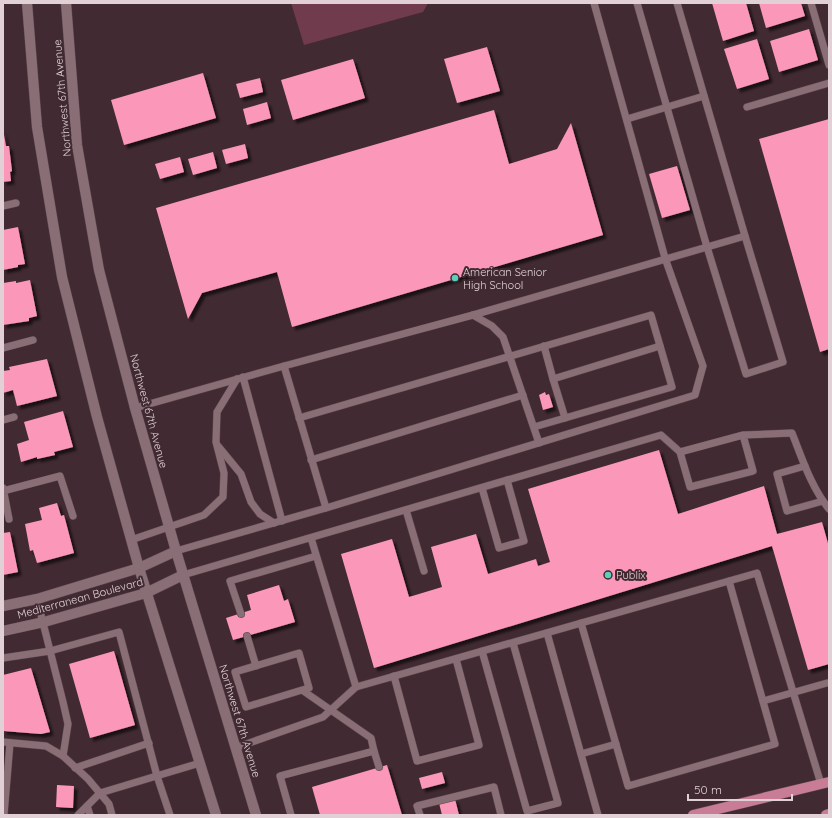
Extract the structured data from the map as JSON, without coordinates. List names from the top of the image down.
{
  "streets": {
    "main road": ["Northwest 67th Avenue", "Mediterranean Boulevard"]
  },
  "crossings": [
    ["Northwest 67th Avenue", "Mediterranean Boulevard"]
  ],
  "places": ["American Senior High School", "Publix"],
  "scale_bar": "50 m"
}
